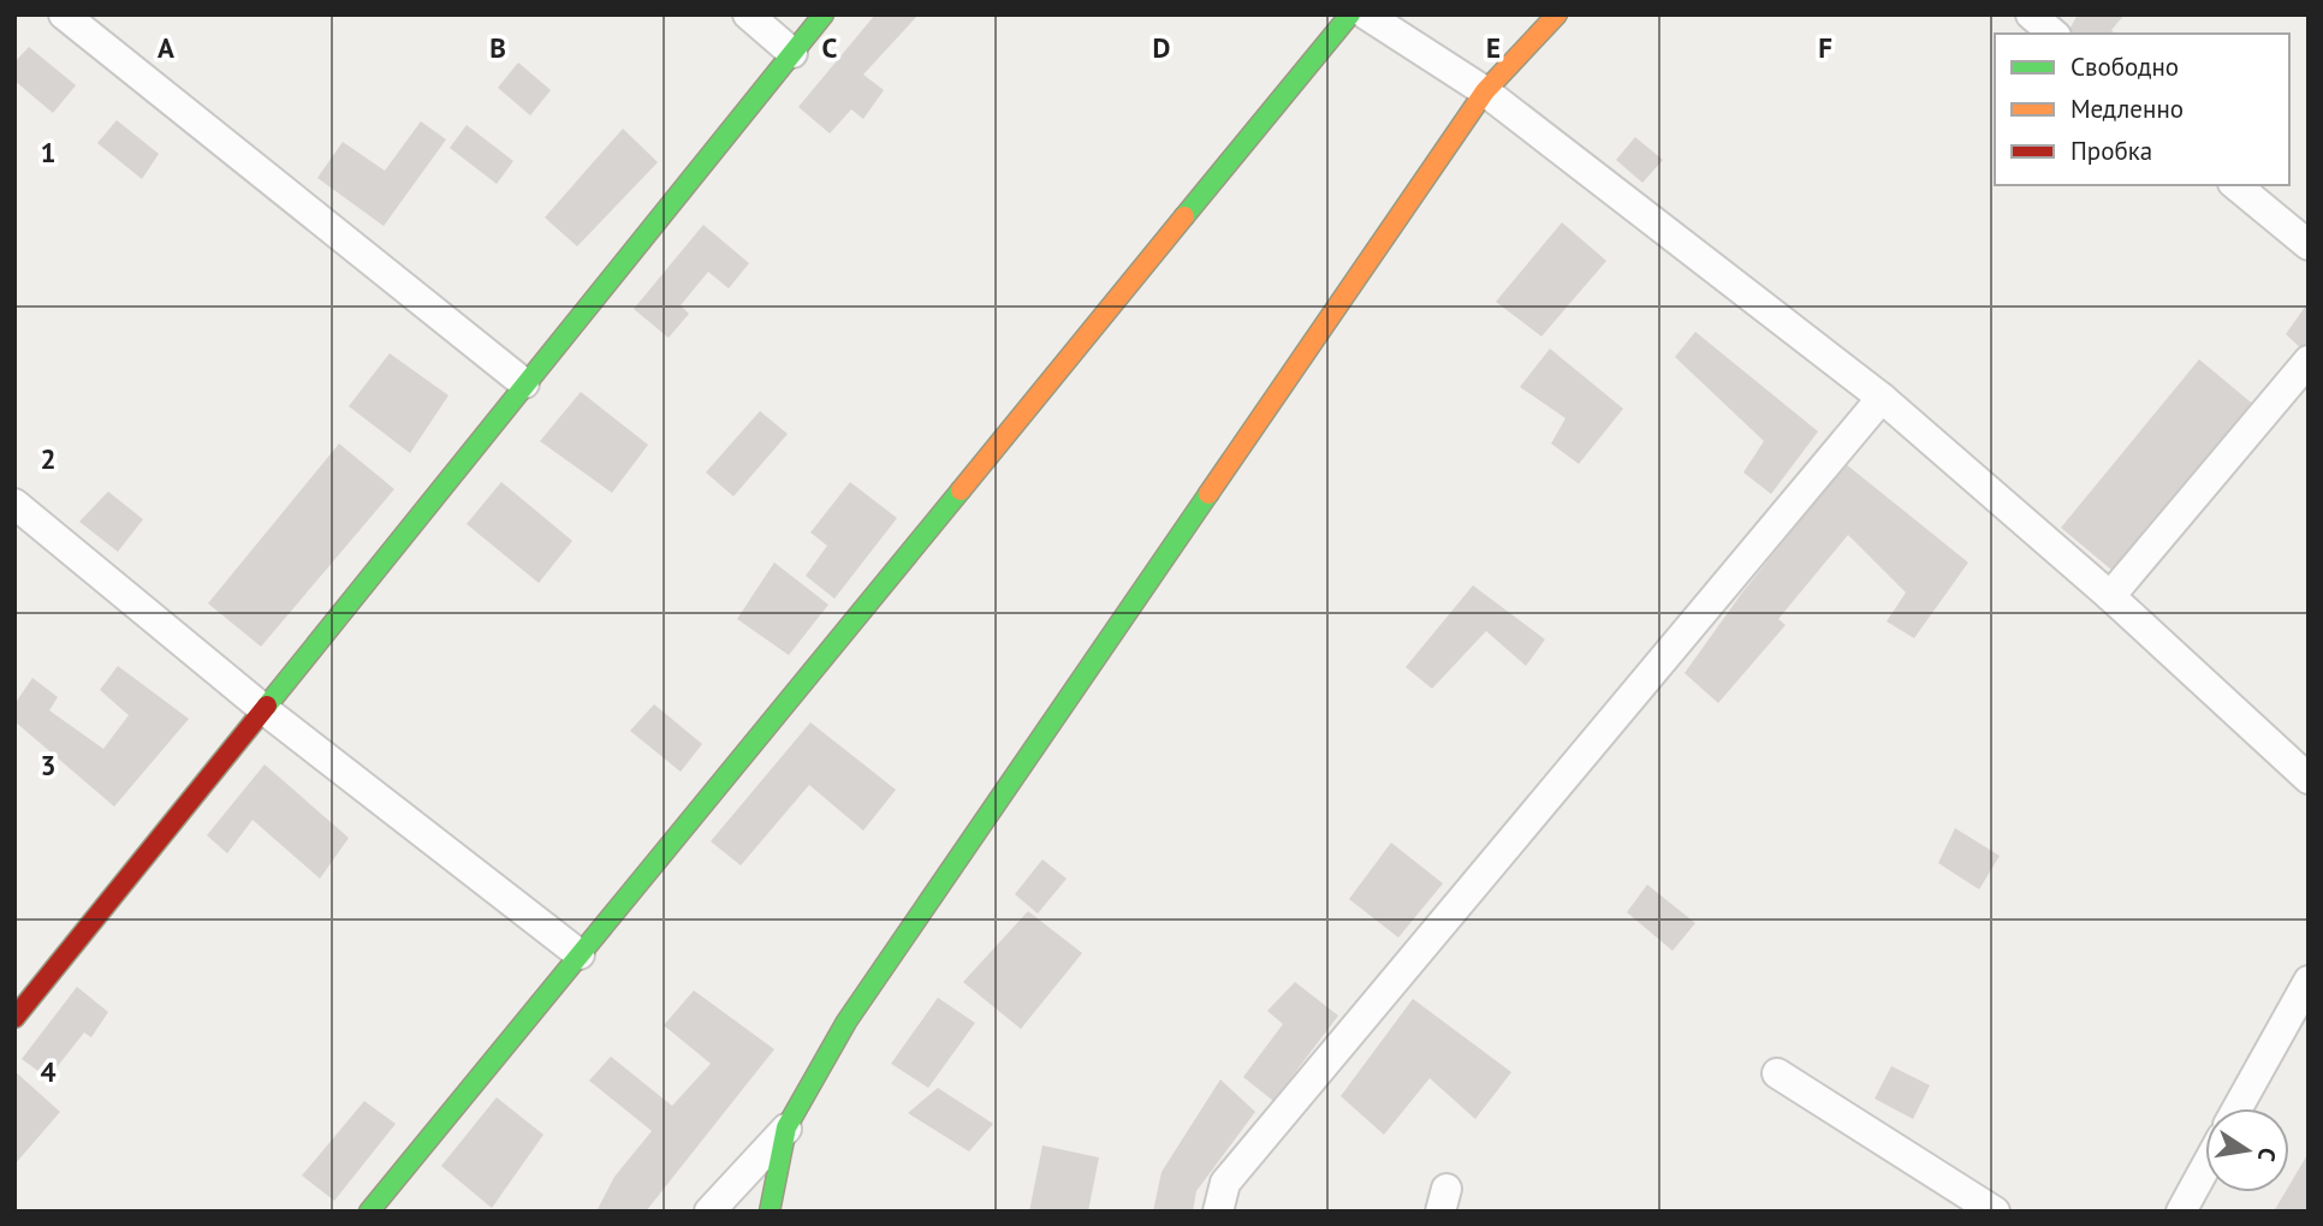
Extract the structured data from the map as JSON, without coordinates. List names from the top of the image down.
{
  "legend": ["Свободно", "Медленно", "Пробка"],
  "north": "right",
  "grid": {
    "columns": [
      "A",
      "B",
      "C",
      "D",
      "E",
      "F"
    ],
    "rows": [
      "1",
      "2",
      "3",
      "4"
    ]
  }
}
